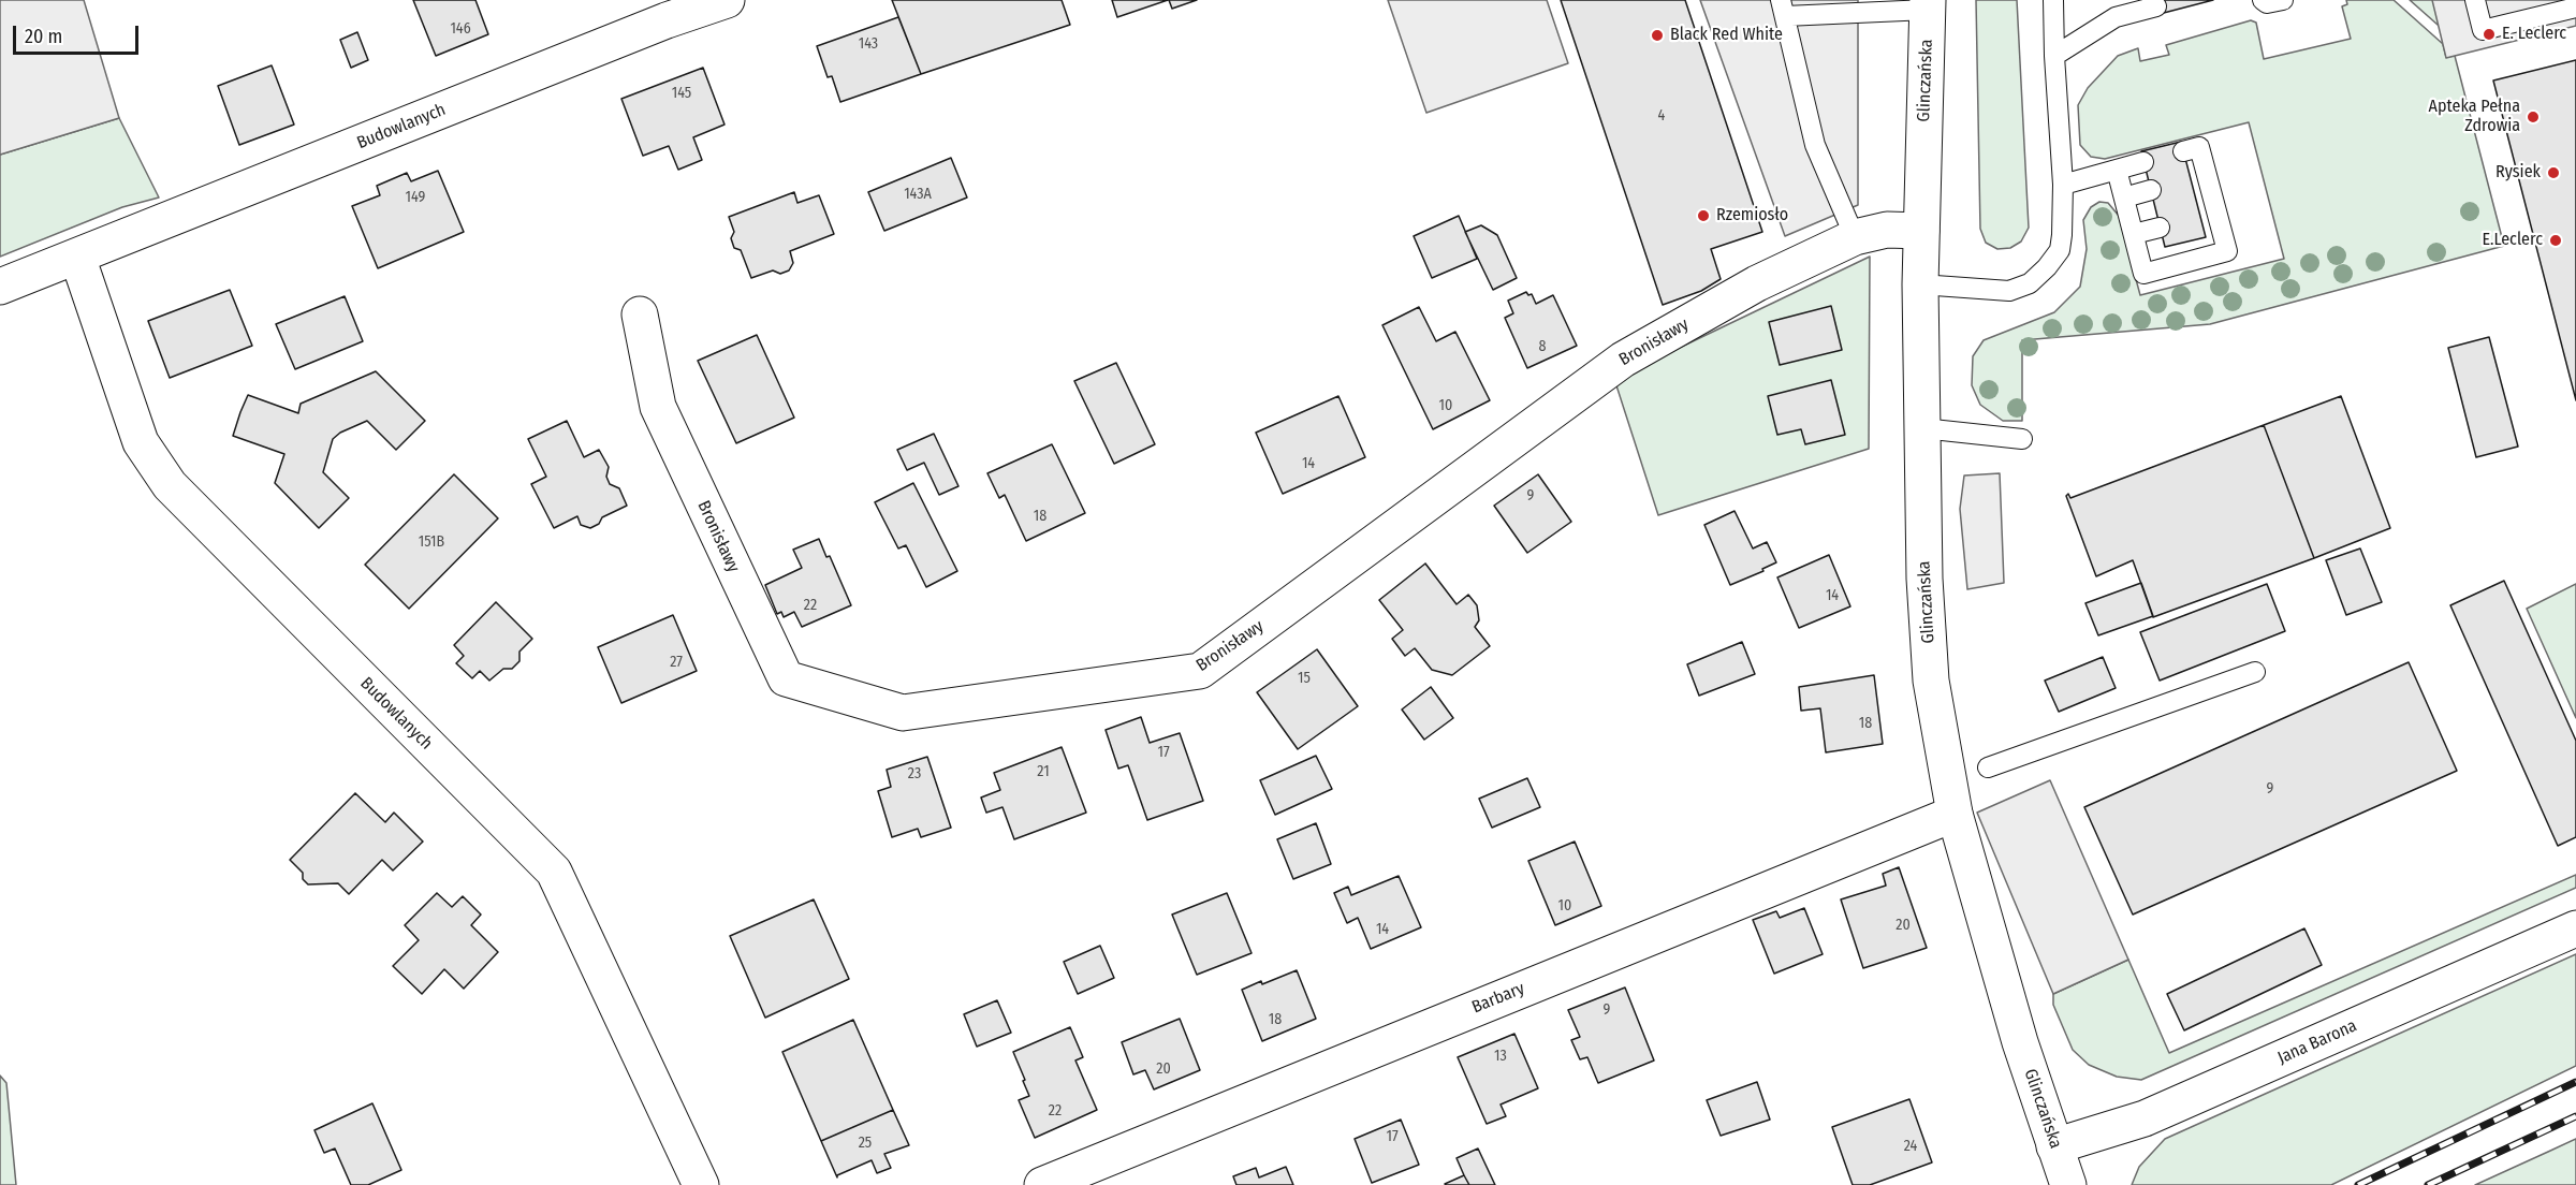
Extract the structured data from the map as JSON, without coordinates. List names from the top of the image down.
{
  "streets": {
    "street": [
      "Glinczańska",
      "Budowlanych",
      "Bronisławy",
      "Barbary",
      "Jana Barona"
    ]
  },
  "crossings": [
    ["Glinczańska", "Bronisławy"],
    ["Glinczańska", "Barbary"],
    ["Glinczańska", "Jana Barona"]
  ],
  "places": [
    "E. Leclerc",
    "Black Red White",
    "Apteka Pełna Zdrowia",
    "Rysiek",
    "Rzemiosło",
    "E.Leclerc"
  ],
  "house_numbers": [
    "146",
    "143",
    "145",
    "4",
    "143A",
    "149",
    "8",
    "10",
    "14",
    "9",
    "18",
    "151B",
    "14",
    "22",
    "27",
    "15",
    "18",
    "17",
    "21",
    "23",
    "9",
    "10",
    "20",
    "14",
    "9",
    "18",
    "13",
    "20",
    "22",
    "17",
    "25",
    "24"
  ],
  "scale_bar": "20 m"
}
